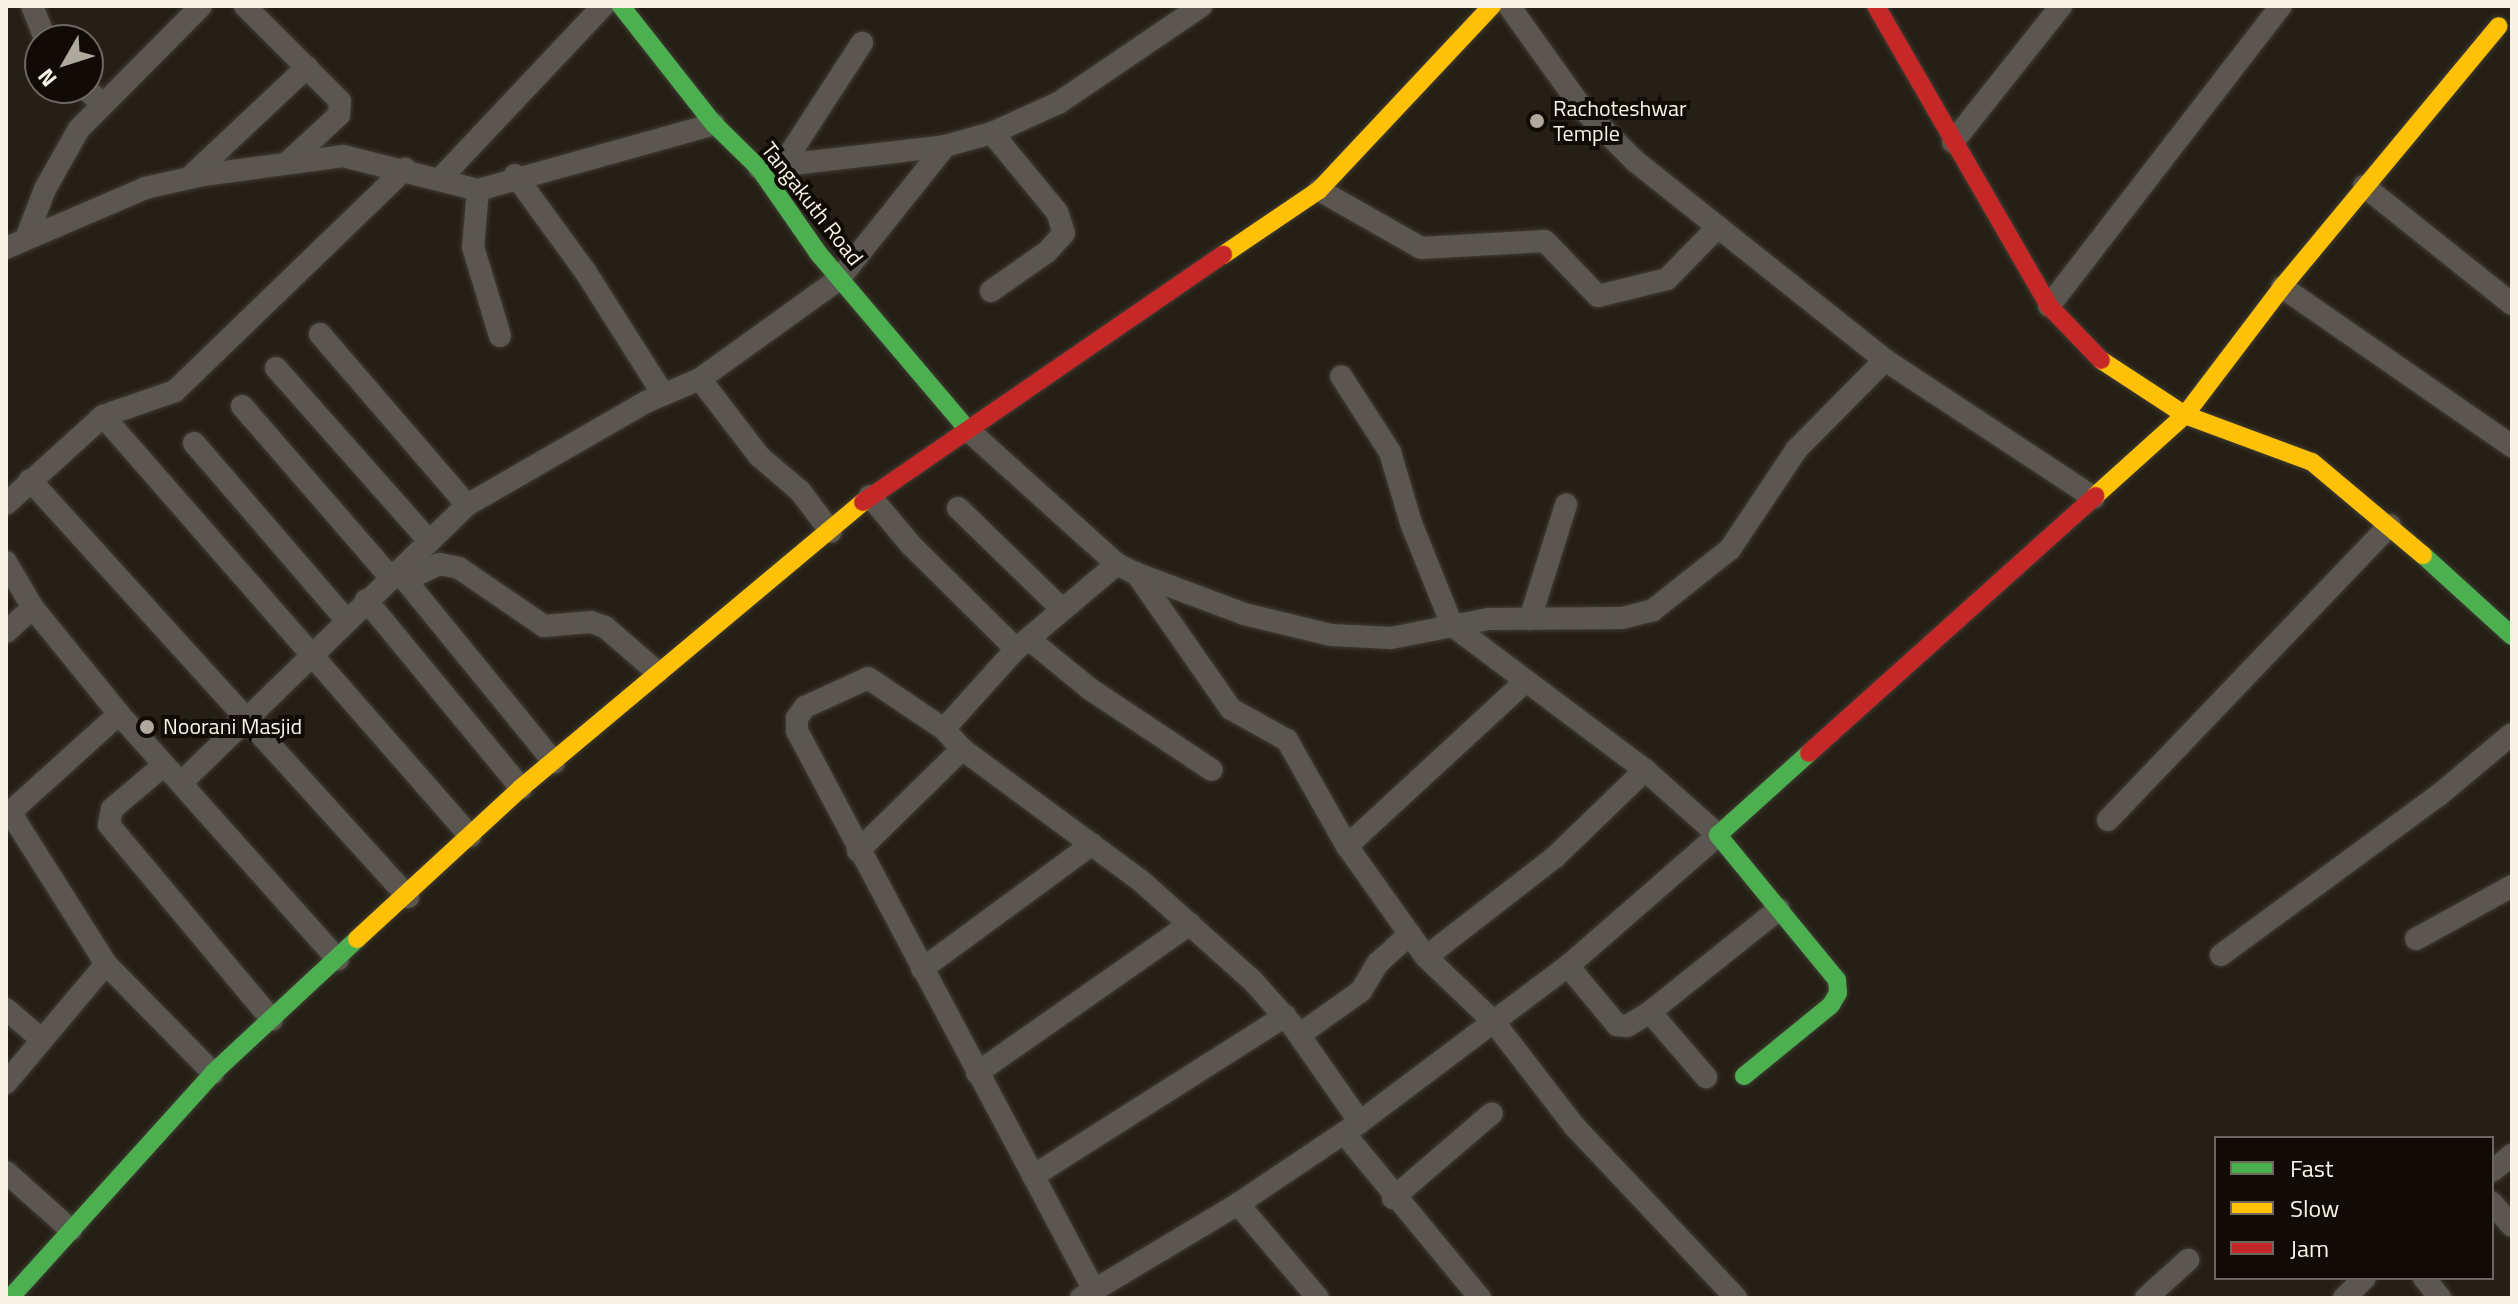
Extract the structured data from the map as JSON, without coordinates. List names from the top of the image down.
{
  "streets": {
    "street": ["Tangakuth Road"]
  },
  "places": ["Rachoteshwar Temple", "Noorani Masjid"],
  "legend": ["Fast", "Slow", "Jam"],
  "north": "bottom left"
}
